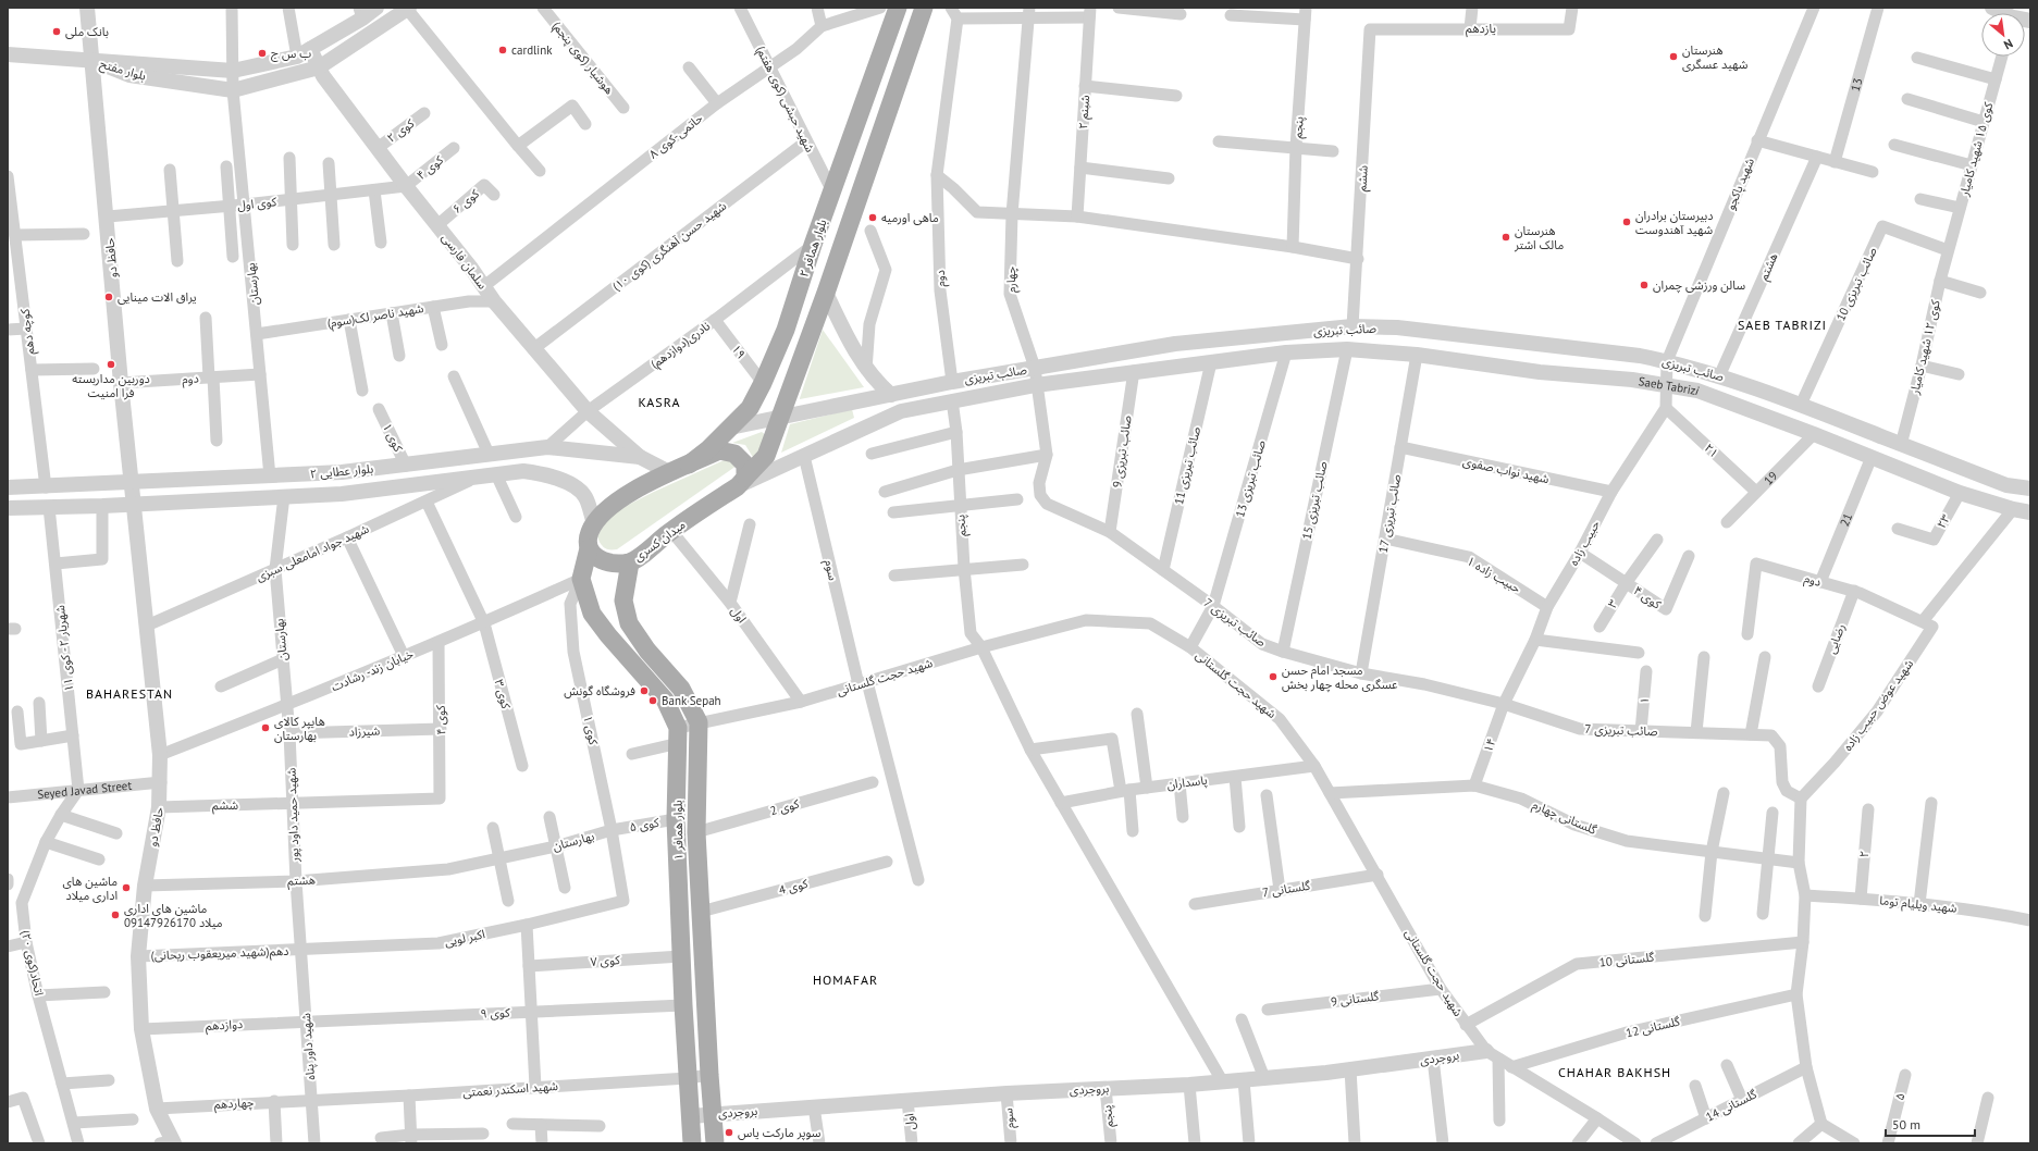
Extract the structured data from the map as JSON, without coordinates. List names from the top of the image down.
{
  "streets": {
    "main road": ["بلوار همافر ۲", "میدان کسری", "بلوار همافر ۱"],
    "street": [
      "یازدهم",
      "هوشیار (کوی پنجم)",
      "بلوار مفتح",
      "13",
      "شهید حبشی (کوی هفتم)",
      "شبنم ۲",
      "پنجم",
      "کوی ۲",
      "حاتمی-کوی ۸",
      "کوی ۱۵ شهید کامیار",
      "کوی ۴",
      "ششم",
      "شهید پاکجو",
      "کوی ۶",
      "کوی اول",
      "شهید حسن آهنگری (کوی ۱۰)",
      "حافظ دو",
      "سلمان فارسی",
      "هشتم",
      "دوم",
      "چهارم",
      "بهارستان",
      "صائب تبریزی 10",
      "شهید ناصر لک(سوم)",
      "صائب تبریزی",
      "کوچه دهم",
      "نادری(دوازدهم)",
      "کوی ۱۲ شهید کامیار",
      "۱۹",
      "Saeb Tabrizi",
      "کوی ۱",
      "۲۱",
      "صائب تبریزی 9",
      "صائب تبریزی 11",
      "شهید نواب صفوی",
      "بلوار عطایی ۲",
      "صائب تبریزی 13",
      "19",
      "صائب تبریزی 15",
      "صائب تبریزی 17",
      "21",
      "۲۳",
      "حبیب زاده",
      "شهید جواد امامعلی سبزی",
      "سوم",
      "حبیب زاده ۱",
      "۳",
      "اول",
      "صائب تبریزی 7",
      "رضایی",
      "شهریار ۲ - کوی ۱۱",
      "خیابان زند- رشادت",
      "شهید حجت گلستانی",
      "کوی ۳",
      "۱",
      "شهید عوض حبیب زاده",
      "شیرزاد",
      "۱۴",
      "پاسداران",
      "Seyed Javad Street",
      "کوی 2",
      "شهید حمید داود پور",
      "گلستانی چهارم",
      "کوی ۵",
      "۲",
      "کوی 4",
      "گلستانی 7",
      "شهید ویلیام توما",
      "اکبر لویی",
      "دهم(شهید میریعقوب ریحانی)",
      "گلستانی 10",
      "کوی ۷",
      "اتحاد(کوی ۲۰)",
      "گلستانی 9",
      "کوی ۹",
      "دوازدهم",
      "گلستانی 12",
      "شهید داور پناه",
      "بروجردی",
      "شهید اسکندر نعمتی",
      "۵",
      "چهاردهم",
      "گلستانی 14"
    ]
  },
  "crossings": [
    ["یازدهم", "ششم"],
    ["بلوار مفتح", "حافظ دو"],
    ["بلوار مفتح", "سلمان فارسی"],
    ["بلوار مفتح", "بهارستان"],
    ["شهید حبشی (کوی هفتم)", "حاتمی-کوی ۸"],
    ["شهید حبشی (کوی هفتم)", "شهید حسن آهنگری (کوی ۱۰)"],
    ["شهید حبشی (کوی هفتم)", "بلوار همافر ۲"],
    ["پنجم", "صائب تبریزی"],
    ["پنجم", "شهید حجت گلستانی"],
    ["پنجم", "پاسداران"],
    ["پنجم", "بروجردی"],
    ["کوی ۲", "سلمان فارسی"],
    ["حاتمی-کوی ۸", "سلمان فارسی"],
    ["کوی ۱۵ شهید کامیار", "صائب تبریزی 10"],
    ["کوی ۱۵ شهید کامیار", "کوی ۱۲ شهید کامیار"],
    ["کوی ۴", "ششم"],
    ["کوی ۴", "کوی اول"],
    ["کوی ۴", "سلمان فارسی"],
    ["کوی ۴", "حبیب زاده"],
    ["کوی ۴", "۳"],
    ["کوی ۴", "خیابان زند- رشادت"],
    ["کوی ۴", "شیرزاد"],
    ["ششم", "حافظ دو"],
    ["ششم", "صائب تبریزی"],
    ["ششم", "شهید حمید داود پور"],
    ["شهید پاکجو", "صائب تبریزی"],
    ["کوی ۶", "سلمان فارسی"],
    ["کوی اول", "حافظ دو"],
    ["کوی اول", "سلمان فارسی"],
    ["کوی اول", "بهارستان"],
    ["شهید حسن آهنگری (کوی ۱۰)", "سلمان فارسی"],
    ["بلوار همافر ۲", "صائب تبریزی"],
    ["بلوار همافر ۲", "نادری(دوازدهم)"],
    ["بلوار همافر ۲", "۱۹"],
    ["حافظ دو", "هشتم"],
    ["حافظ دو", "دوم"],
    ["حافظ دو", "بلوار عطایی ۲"],
    ["حافظ دو", "شهید جواد امامعلی سبزی"],
    ["حافظ دو", "خیابان زند- رشادت"],
    ["حافظ دو", "Seyed Javad Street"],
    ["حافظ دو", "دهم(شهید میریعقوب ریحانی)"],
    ["حافظ دو", "دوازدهم"],
    ["حافظ دو", "چهاردهم"],
    ["سلمان فارسی", "شهید ناصر لک(سوم)"],
    ["سلمان فارسی", "نادری(دوازدهم)"],
    ["سلمان فارسی", "بلوار عطایی ۲"],
    ["هشتم", "بهارستان"],
    ["هشتم", "صائب تبریزی"],
    ["هشتم", "شهید حمید داود پور"],
    ["دوم", "بهارستان"],
    ["دوم", "صائب تبریزی"],
    ["دوم", "21"],
    ["دوم", "رضایی"],
    ["دوم", "شهید عوض حبیب زاده"],
    ["چهارم", "صائب تبریزی"],
    ["چهارم", "صائب تبریزی 7"],
    ["بهارستان", "شهید ناصر لک(سوم)"],
    ["بهارستان", "کوی ۱"],
    ["بهارستان", "بلوار عطایی ۲"],
    ["بهارستان", "شهید جواد امامعلی سبزی"],
    ["بهارستان", "خیابان زند- رشادت"],
    ["بهارستان", "شهید حمید داود پور"],
    ["بهارستان", "کوی ۵"],
    ["صائب تبریزی 10", "صائب تبریزی"],
    ["صائب تبریزی 10", "کوی ۱۲ شهید کامیار"],
    ["صائب تبریزی", "کوی ۱۲ شهید کامیار"],
    ["صائب تبریزی", "Saeb Tabrizi"],
    ["صائب تبریزی", "صائب تبریزی 9"],
    ["صائب تبریزی", "صائب تبریزی 11"],
    ["صائب تبریزی", "صائب تبریزی 13"],
    ["صائب تبریزی", "میدان کسری"],
    ["صائب تبریزی", "سوم"],
    ["صائب تبریزی", "صائب تبریزی 7"],
    ["کوچه دهم", "بلوار عطایی ۲"],
    ["نادری(دوازدهم)", "۱۹"],
    ["نادری(دوازدهم)", "بلوار عطایی ۲"],
    ["Saeb Tabrizi", "صائب تبریزی 13"],
    ["Saeb Tabrizi", "19"],
    ["Saeb Tabrizi", "صائب تبریزی 15"],
    ["Saeb Tabrizi", "صائب تبریزی 17"],
    ["Saeb Tabrizi", "21"],
    ["Saeb Tabrizi", "۲۳"],
    ["Saeb Tabrizi", "شهید عوض حبیب زاده"],
    ["کوی ۱", "بلوار عطایی ۲"],
    ["کوی ۱", "خیابان زند- رشادت"],
    ["کوی ۱", "کوی ۵"],
    ["کوی ۱", "بلوار همافر ۱"],
    ["کوی ۱", "اکبر لویی"],
    ["۲۱", "19"],
    ["۲۱", "حبیب زاده"],
    ["صائب تبریزی 9", "صائب تبریزی 7"],
    ["صائب تبریزی 11", "صائب تبریزی 7"],
    ["شهید نواب صفوی", "صائب تبریزی 17"],
    ["شهید نواب صفوی", "حبیب زاده"],
    ["بلوار عطایی ۲", "شهید جواد امامعلی سبزی"],
    ["بلوار عطایی ۲", "شهریار ۲ - کوی ۱۱"],
    ["صائب تبریزی 13", "صائب تبریزی 7"],
    ["صائب تبریزی 15", "صائب تبریزی 7"],
    ["صائب تبریزی 17", "حبیب زاده ۱"],
    ["صائب تبریزی 17", "صائب تبریزی 7"],
    ["میدان کسری", "اول"],
    ["میدان کسری", "بلوار همافر ۱"],
    ["حبیب زاده", "حبیب زاده ۱"],
    ["حبیب زاده", "صائب تبریزی 7"],
    ["حبیب زاده", "۱۴"],
    ["سوم", "شهید حجت گلستانی"],
    ["سوم", "بروجردی"],
    ["اول", "شهید حجت گلستانی"],
    ["اول", "بروجردی"],
    ["صائب تبریزی 7", "۱"],
    ["صائب تبریزی 7", "شهید عوض حبیب زاده"],
    ["صائب تبریزی 7", "۱۴"],
    ["شهریار ۲ - کوی ۱۱", "Seyed Javad Street"],
    ["شهریار ۲ - کوی ۱۱", "اتحاد(کوی ۲۰)"],
    ["خیابان زند- رشادت", "کوی ۳"],
    ["خیابان زند- رشادت", "شهید حمید داود پور"],
    ["خیابان زند- رشادت", "بلوار همافر ۱"],
    ["شهید حجت گلستانی", "پاسداران"],
    ["شهید حجت گلستانی", "گلستانی چهارم"],
    ["شهید حجت گلستانی", "بلوار همافر ۱"],
    ["شهید حجت گلستانی", "گلستانی 7"],
    ["شهید حجت گلستانی", "گلستانی 10"],
    ["شهید حجت گلستانی", "گلستانی 9"],
    ["شهید حجت گلستانی", "گلستانی 12"],
    ["شهید حجت گلستانی", "بروجردی"],
    ["شیرزاد", "شهید حمید داود پور"],
    ["۱۴", "گلستانی چهارم"],
    ["Seyed Javad Street", "اتحاد(کوی ۲۰)"],
    ["کوی 2", "بلوار همافر ۱"],
    ["شهید حمید داود پور", "اکبر لویی"],
    ["شهید حمید داود پور", "دهم(شهید میریعقوب ریحانی)"],
    ["شهید حمید داود پور", "شهید داور پناه"],
    ["کوی ۵", "بلوار همافر ۱"],
    ["بلوار همافر ۱", "کوی 4"],
    ["بلوار همافر ۱", "کوی ۷"],
    ["بلوار همافر ۱", "کوی ۹"],
    ["بلوار همافر ۱", "بروجردی"],
    ["بلوار همافر ۱", "شهید اسکندر نعمتی"],
    ["۲", "شهید ویلیام توما"],
    ["اکبر لویی", "دهم(شهید میریعقوب ریحانی)"],
    ["اکبر لویی", "شهید داور پناه"],
    ["دهم(شهید میریعقوب ریحانی)", "شهید داور پناه"],
    ["کوی ۹", "دوازدهم"],
    ["کوی ۹", "شهید داور پناه"],
    ["دوازدهم", "شهید داور پناه"],
    ["شهید داور پناه", "شهید اسکندر نعمتی"],
    ["شهید داور پناه", "چهاردهم"],
    ["شهید اسکندر نعمتی", "چهاردهم"]
  ],
  "districts": [
    "SAEB TABRIZI",
    "KASRA",
    "BAHARESTAN",
    "HOMAFAR",
    "CHAHAR BAKHSH"
  ],
  "places": [
    "بانک ملی",
    "cardlink",
    "ب س ج",
    "هنرستان شهید عسگری",
    "ماهی اورمیه",
    "دبیرستان برادران شهید آهندوست",
    "هنرستان مالک اشتر",
    "سالن ورزشی چمران",
    "یراق الات مینایی",
    "دوربین مداربسته فرا امنیت",
    "مسجد امام حسن عسگری محله چهار بخش",
    "فروشگاه گونش",
    "Bank Sepah",
    "هایپر کالای بهارستان",
    "ماشین های اداری میلاد",
    "ماشین های اداری میلاد 09147926170",
    "سوپر مارکت یاس"
  ],
  "scale_bar": "50 m",
  "north": "bottom right"
}
